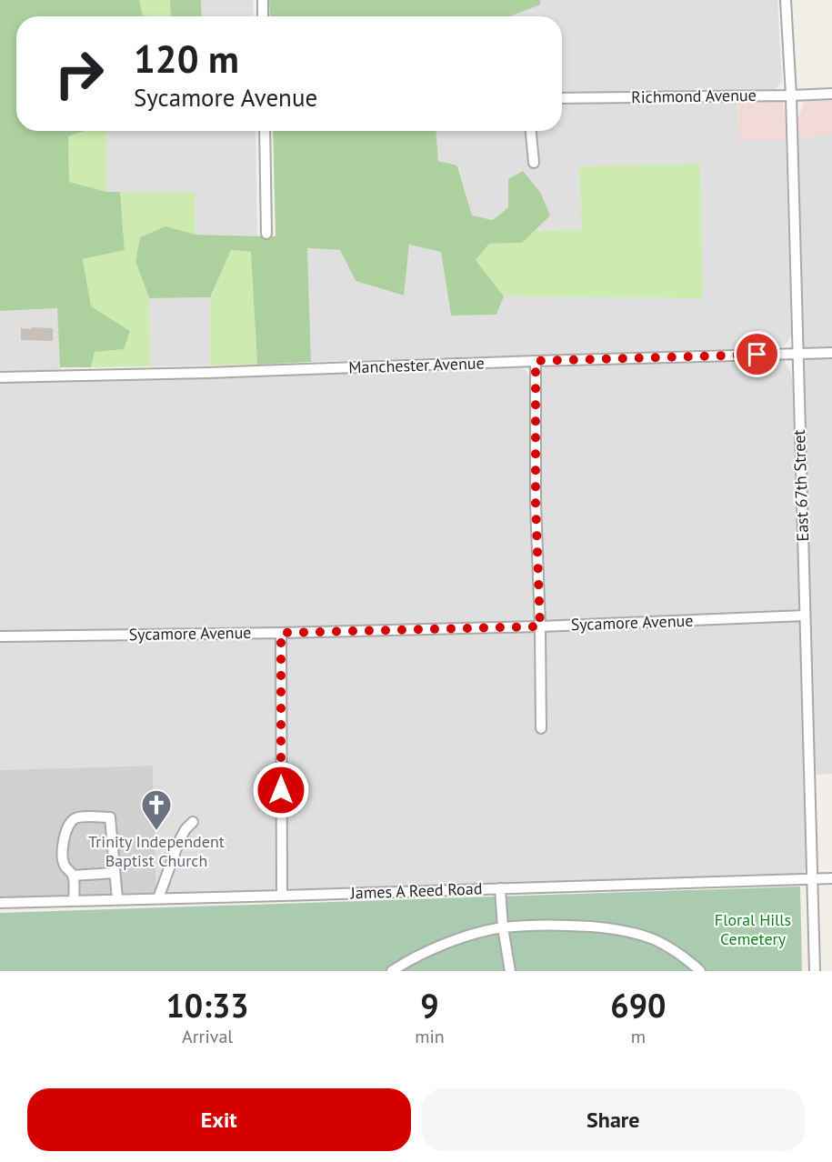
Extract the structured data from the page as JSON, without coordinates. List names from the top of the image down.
{
  "streets": {
    "street": [
      "Richmond Avenue",
      "Manchester Avenue",
      "East 67th Street",
      "Sycamore Avenue",
      "James A Reed Road"
    ]
  },
  "crossings": [
    ["Richmond Avenue", "East 67th Street"],
    ["Manchester Avenue", "East 67th Street"],
    ["East 67th Street", "Sycamore Avenue"],
    ["East 67th Street", "James A Reed Road"]
  ],
  "parks": ["Floral Hills Cemetery"],
  "places": {
    "church": ["Trinity Independent Baptist Church"]
  },
  "page": {
    "turn": ["120 m", "Sycamore Avenue"],
    "eta": [
      "10:33",
      "Arrival",
      "9",
      "min",
      "690",
      "m"
    ],
    "buttons": ["Exit", "Share"]
  }
}
